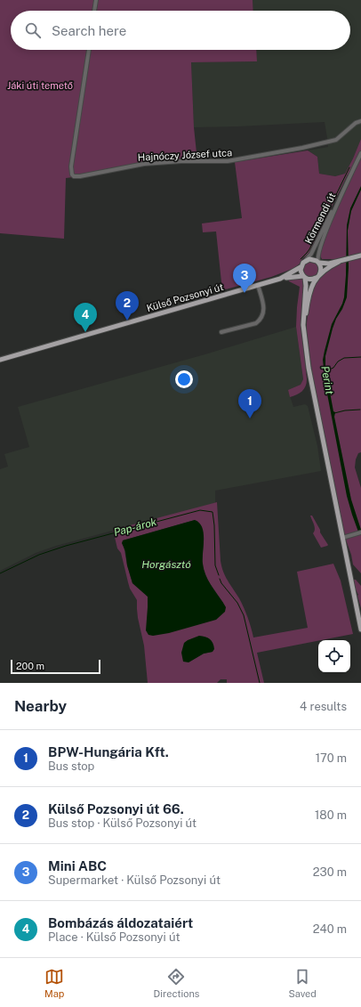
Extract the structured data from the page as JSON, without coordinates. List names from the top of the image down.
{
  "streets": {
    "main road": ["Külső Pozsonyi út"],
    "street": ["Hajnóczy József utca", "Körmendi út"]
  },
  "water": ["Perint", "Pap-árok", "Horgásztó"],
  "parks": ["Jáki úti temető"],
  "scale_bar": "200 m",
  "page": {
    "search": "Search here",
    "pins": [
      "3",
      "2",
      "4",
      "1"
    ],
    "scale": "200 m",
    "heading": ["Nearby", "4 results"],
    "list": [
      {
        "mark": "1",
        "name": "BPW-Hungária Kft.",
        "note": "Bus stop",
        "value": "170 m"
      },
      {
        "mark": "2",
        "name": "Külső Pozsonyi út 66.",
        "note": "Bus stop · Külső Pozsonyi út",
        "value": "180 m"
      },
      {
        "mark": "3",
        "name": "Mini ABC",
        "note": "Supermarket · Külső Pozsonyi út",
        "value": "230 m"
      },
      {
        "mark": "4",
        "name": "Bombázás áldozataiért",
        "note": "Place · Külső Pozsonyi út",
        "value": "240 m"
      }
    ],
    "nav": ["Map", "Directions", "Saved"]
  }
}
